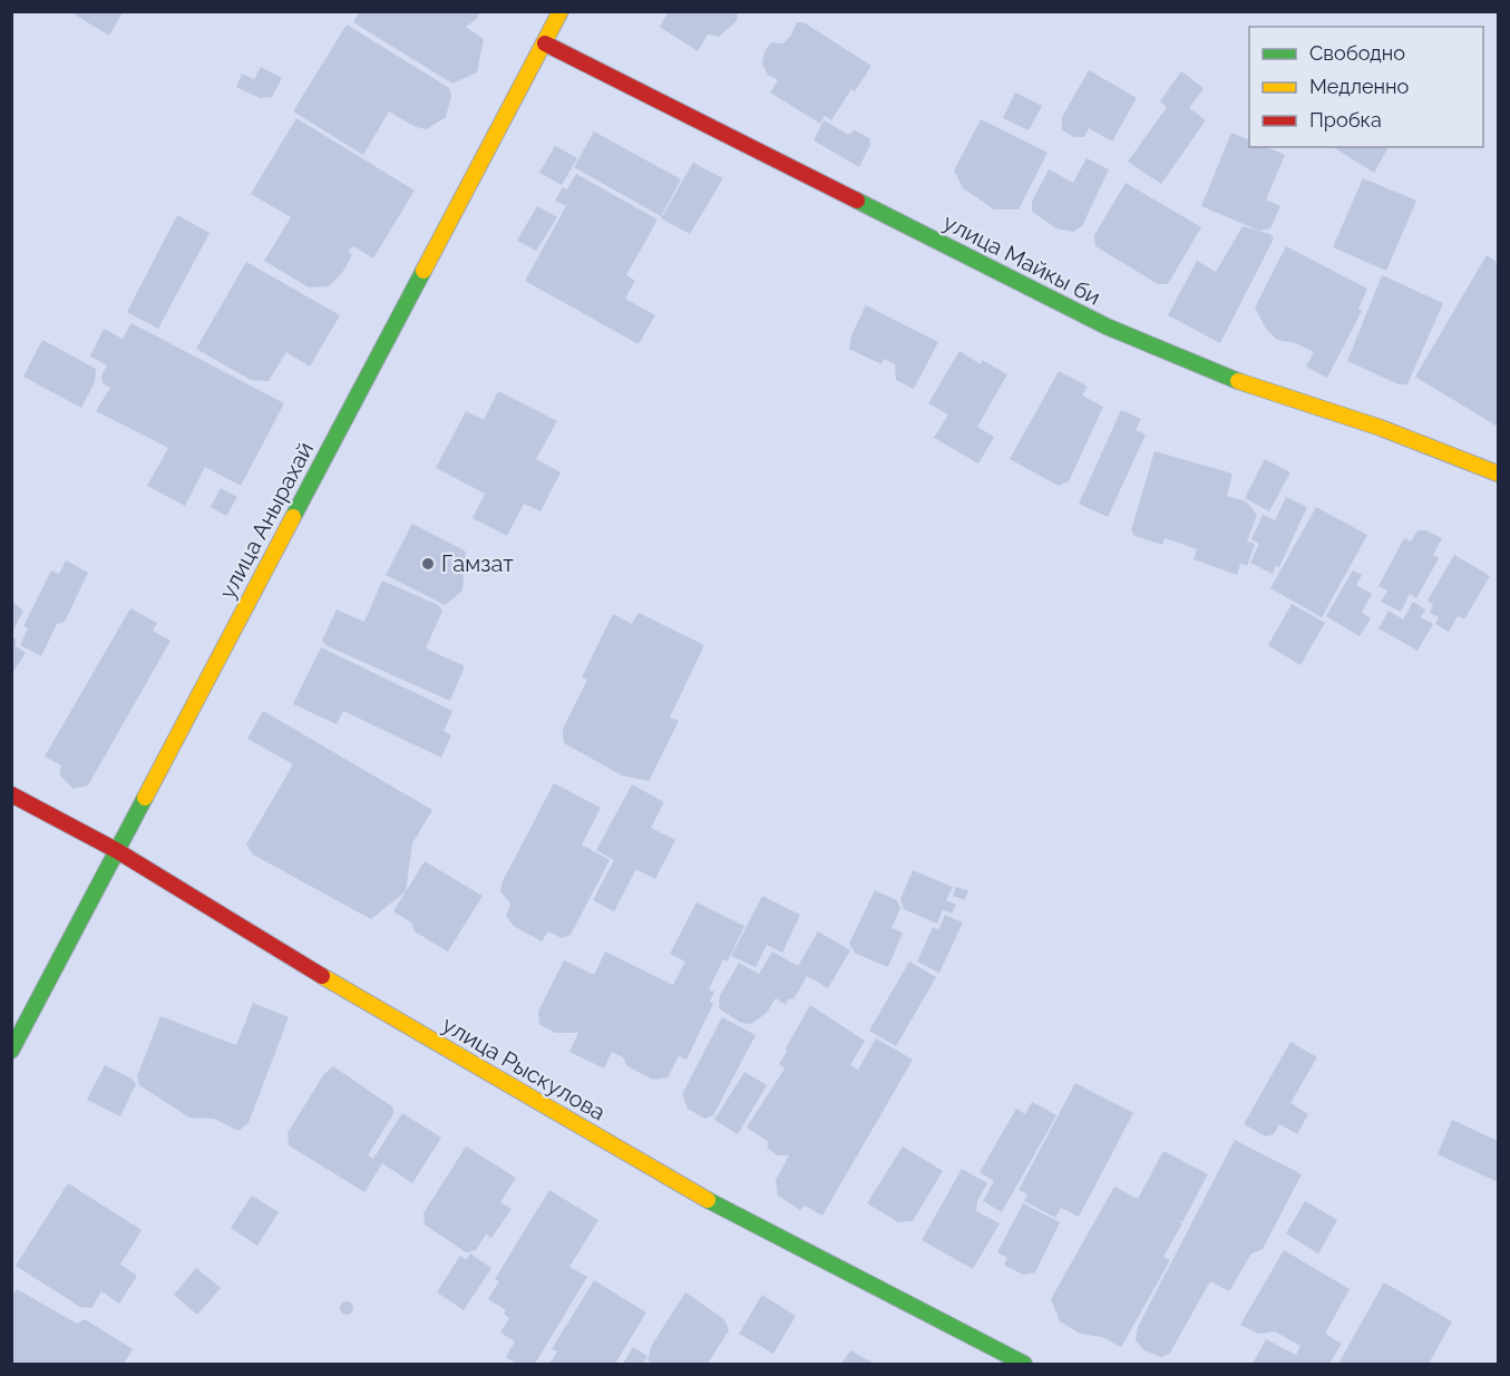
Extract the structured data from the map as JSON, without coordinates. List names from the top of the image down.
{
  "streets": {
    "street": ["улица Майкы би", "улица Анырахай", "улица Рыскулова"]
  },
  "crossings": [
    ["улица Майкы би", "улица Анырахай"],
    ["улица Анырахай", "улица Рыскулова"]
  ],
  "places": ["Гамзат"],
  "legend": ["Свободно", "Медленно", "Пробка"]
}
